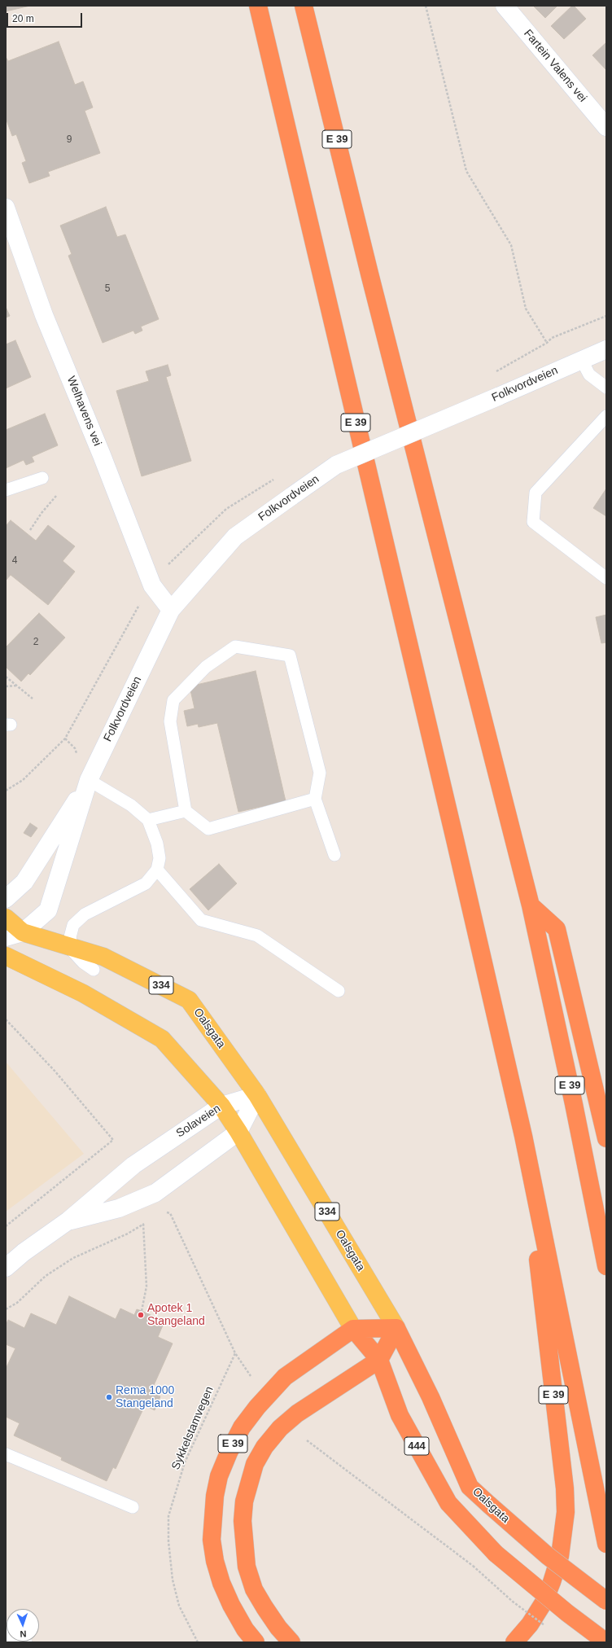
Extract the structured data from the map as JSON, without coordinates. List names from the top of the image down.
{
  "streets": {
    "highway": ["E 39", "Oalsgata", "444"],
    "main road": ["334"],
    "street": [
      "Fartein Valens vei",
      "Folkvordveien",
      "Welhavens vei",
      "Solaveien"
    ],
    "path": ["Sykkelstamvegen"]
  },
  "crossings": [
    ["E 39", "Oalsgata"],
    ["E 39", "444"],
    ["Folkvordveien", "Welhavens vei"],
    ["Folkvordveien", "Oalsgata"],
    ["Oalsgata", "Solaveien"]
  ],
  "places": ["Apotek 1 Stangeland", "Rema 1000 Stangeland"],
  "house_numbers": [
    "9",
    "5",
    "4",
    "2"
  ],
  "scale_bar": "20 m",
  "north": "bottom"
}
